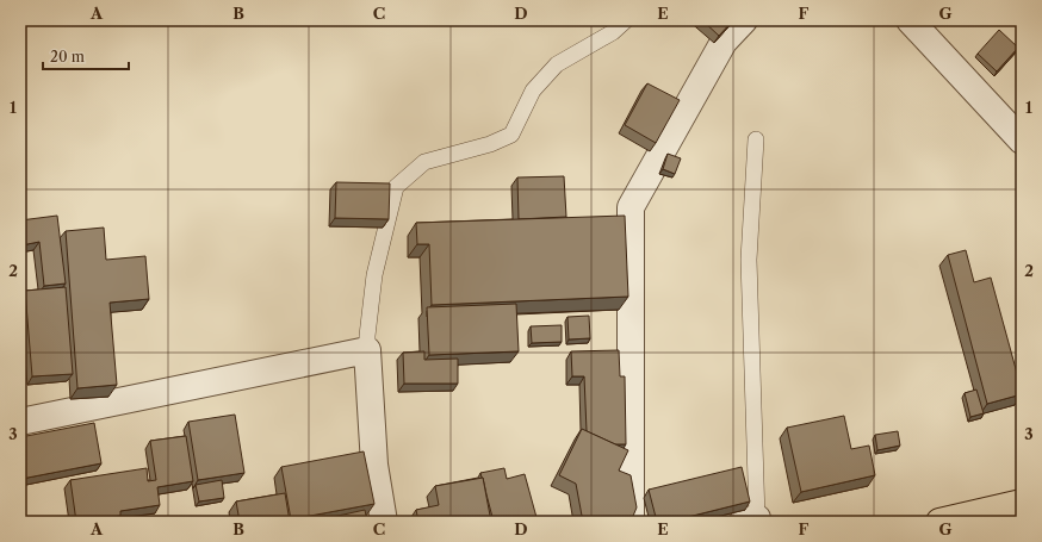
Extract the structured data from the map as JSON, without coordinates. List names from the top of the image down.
{
  "scale_bar": "20 m",
  "grid": {
    "columns": [
      "A",
      "B",
      "C",
      "D",
      "E",
      "F",
      "G"
    ],
    "rows": ["1", "2", "3"]
  }
}
